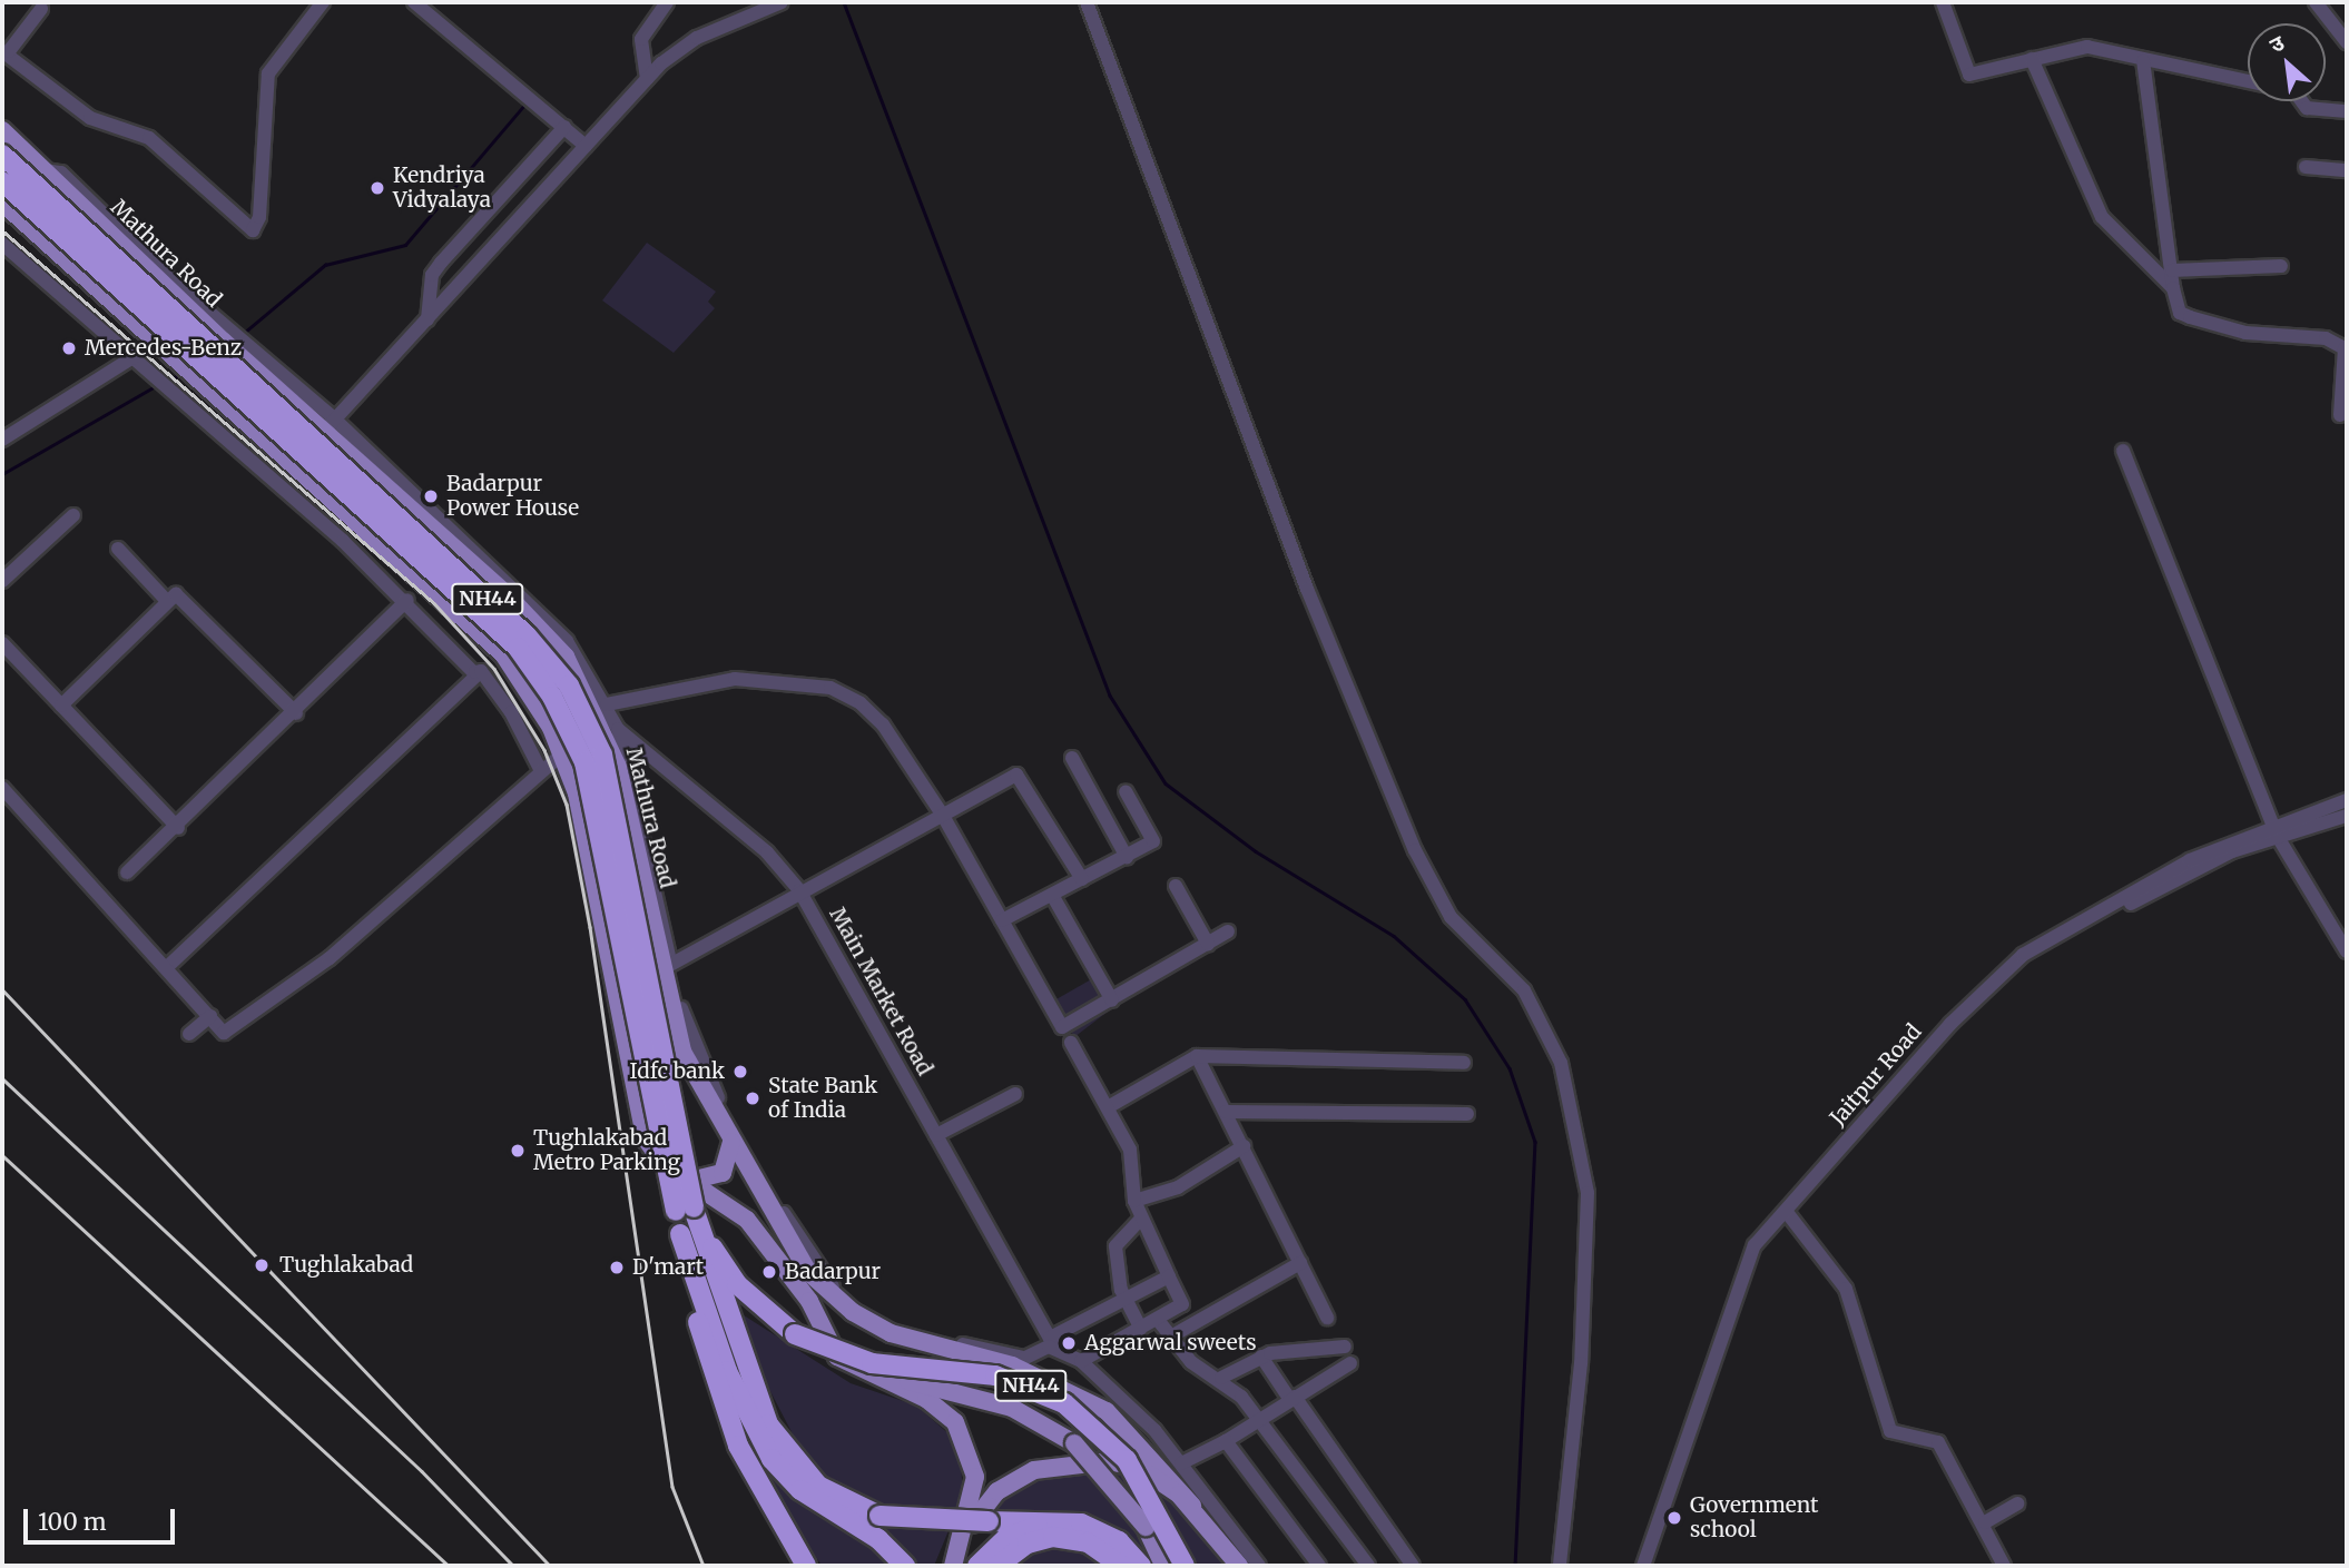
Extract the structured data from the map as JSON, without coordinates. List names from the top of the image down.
{
  "streets": {
    "highway": ["Mathura Road", "NH44"],
    "street": ["Main Market Road", "Jaitpur Road"]
  },
  "crossings": [
    ["Mathura Road", "Main Market Road"]
  ],
  "places": [
    "Kendriya Vidyalaya",
    "Mercedes-Benz",
    "Badarpur Power House",
    "Idfc bank",
    "State Bank of India",
    "Tughlakabad Metro Parking",
    "Tughlakabad",
    "D'mart",
    "Badarpur",
    "Aggarwal sweets",
    "Government school"
  ],
  "scale_bar": "100 m",
  "north": "top left"
}
